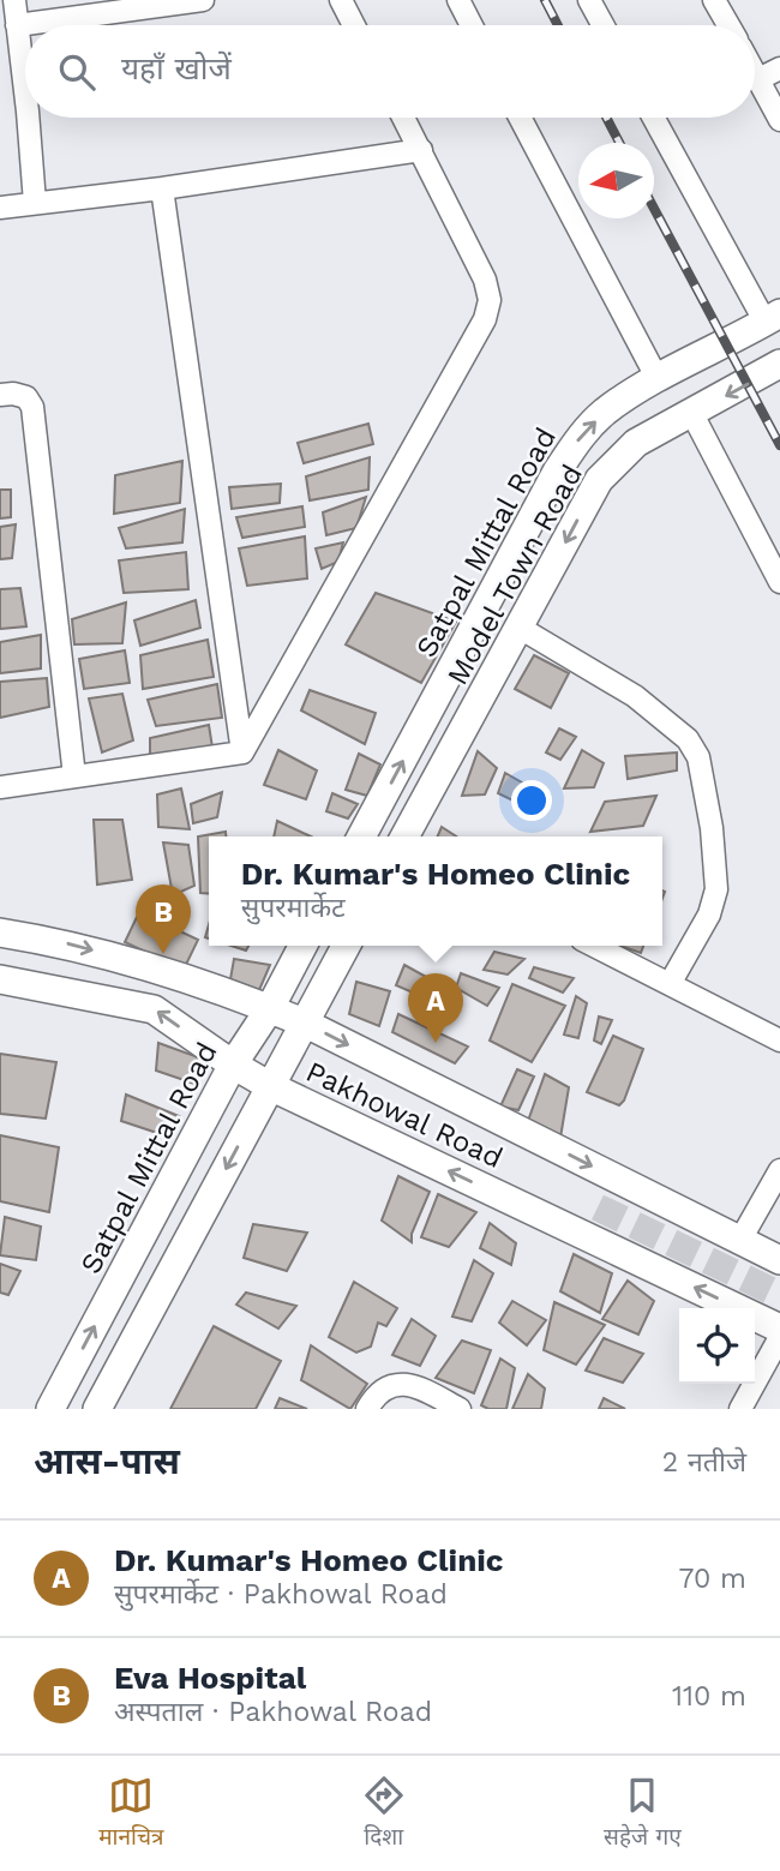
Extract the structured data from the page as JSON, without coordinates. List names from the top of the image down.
{
  "streets": {
    "street": ["Satpal Mittal Road", "Model Town Road", "Pakhowal Road"]
  },
  "crossings": [
    ["Satpal Mittal Road", "Pakhowal Road"]
  ],
  "one_way": ["Model Town Road"],
  "north": "left",
  "page": {
    "search": "यहाँ खोजें",
    "popup": ["Dr. Kumar's Homeo Clinic", "सुपरमार्केट"],
    "pins": ["B", "A"],
    "heading": ["आस-पास", "2 नतीजे"],
    "list": [
      {
        "mark": "A",
        "name": "Dr. Kumar's Homeo Clinic",
        "note": "सुपरमार्केट · Pakhowal Road",
        "value": "70 m"
      },
      {
        "mark": "B",
        "name": "Eva Hospital",
        "note": "अस्पताल · Pakhowal Road",
        "value": "110 m"
      }
    ],
    "nav": ["मानचित्र", "दिशा", "सहेजे गए"]
  }
}
